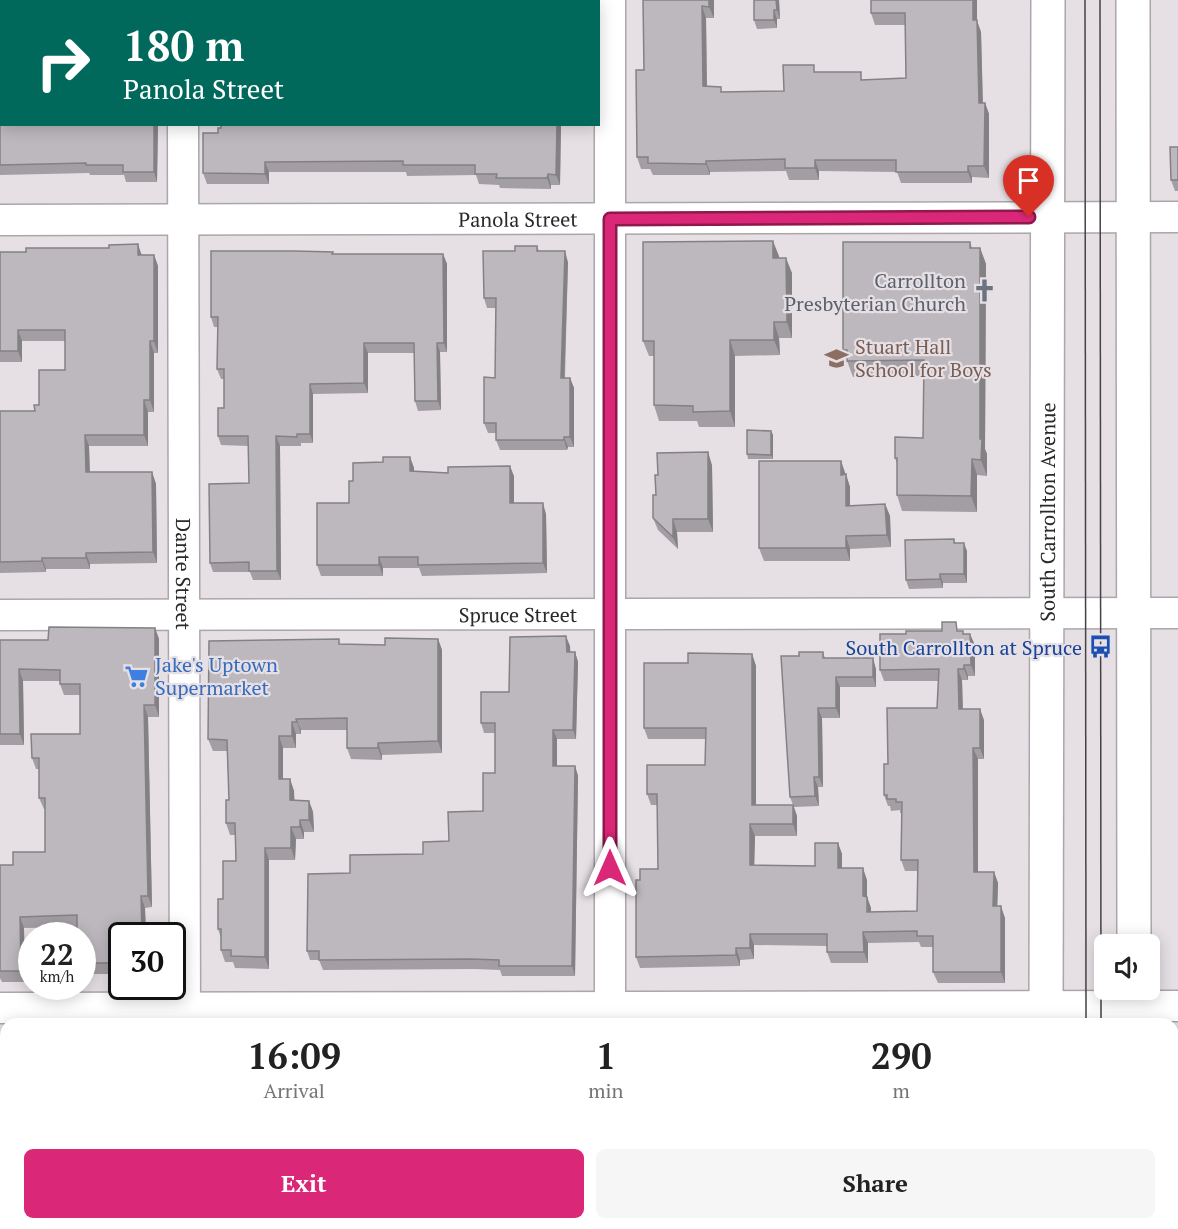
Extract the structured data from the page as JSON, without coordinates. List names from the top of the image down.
{
  "streets": {
    "main road": ["South Carrollton Avenue"],
    "street": ["Panola Street", "Dante Street", "Spruce Street"]
  },
  "crossings": [
    ["Panola Street", "South Carrollton Avenue"],
    ["Panola Street", "Dante Street"],
    ["South Carrollton Avenue", "Spruce Street"],
    ["Dante Street", "Spruce Street"]
  ],
  "places": {
    "church": ["Carrollton Presbyterian Church"],
    "school or university": ["Stuart Hall School for Boys"],
    "bus stop": ["South Carrollton at Spruce"],
    "supermarket": ["Jake's Uptown Supermarket"]
  },
  "page": {
    "turn": ["180 m", "Panola Street"],
    "speed": "22 km/h",
    "limit": "30",
    "eta": [
      "16:09",
      "Arrival",
      "1",
      "min",
      "290",
      "m"
    ],
    "buttons": ["Exit", "Share"]
  }
}
